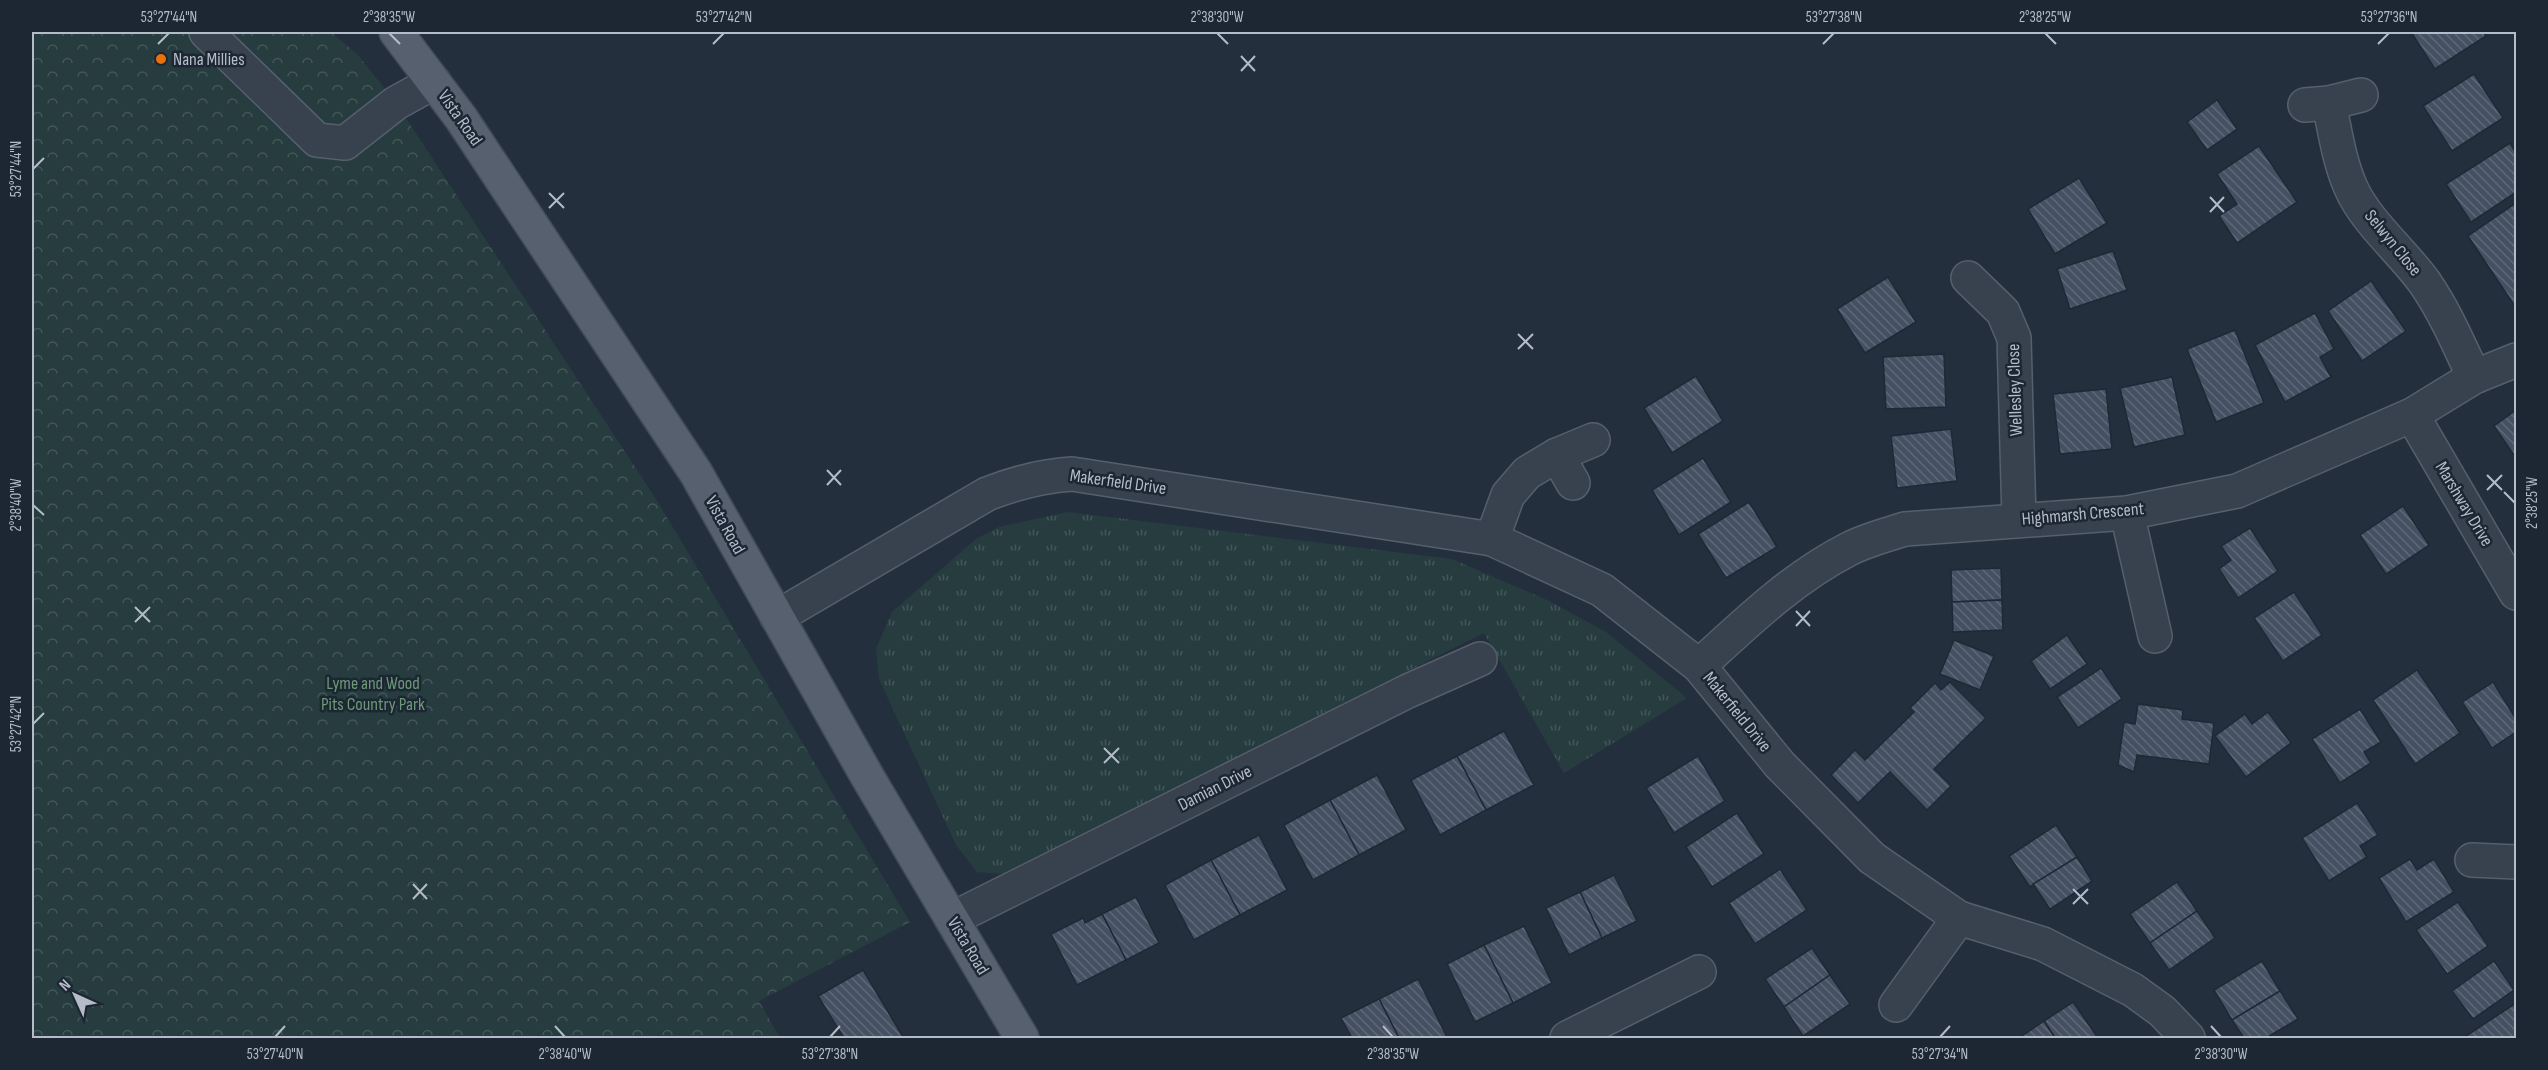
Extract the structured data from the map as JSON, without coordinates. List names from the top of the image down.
{
  "streets": {
    "main road": ["Vista Road"],
    "street": [
      "Selwyn Close",
      "Wellesley Close",
      "Makerfield Drive",
      "Marshway Drive",
      "Highmarsh Crescent",
      "Damian Drive"
    ]
  },
  "crossings": [
    ["Vista Road", "Makerfield Drive"],
    ["Vista Road", "Damian Drive"],
    ["Selwyn Close", "Highmarsh Crescent"],
    ["Wellesley Close", "Highmarsh Crescent"],
    ["Makerfield Drive", "Highmarsh Crescent"],
    ["Marshway Drive", "Highmarsh Crescent"]
  ],
  "parks": ["Lyme and Wood Pits Country Park"],
  "places": ["Nana Millies"],
  "north": "top left",
  "coordinates": [
    "53°27'44\"N",
    "2°38'35\"W",
    "53°27'42\"N",
    "2°38'30\"W",
    "53°27'38\"N",
    "2°38'25\"W",
    "53°27'36\"N",
    "2°38'40\"W",
    "53°27'40\"N",
    "53°27'34\"N"
  ]
}
